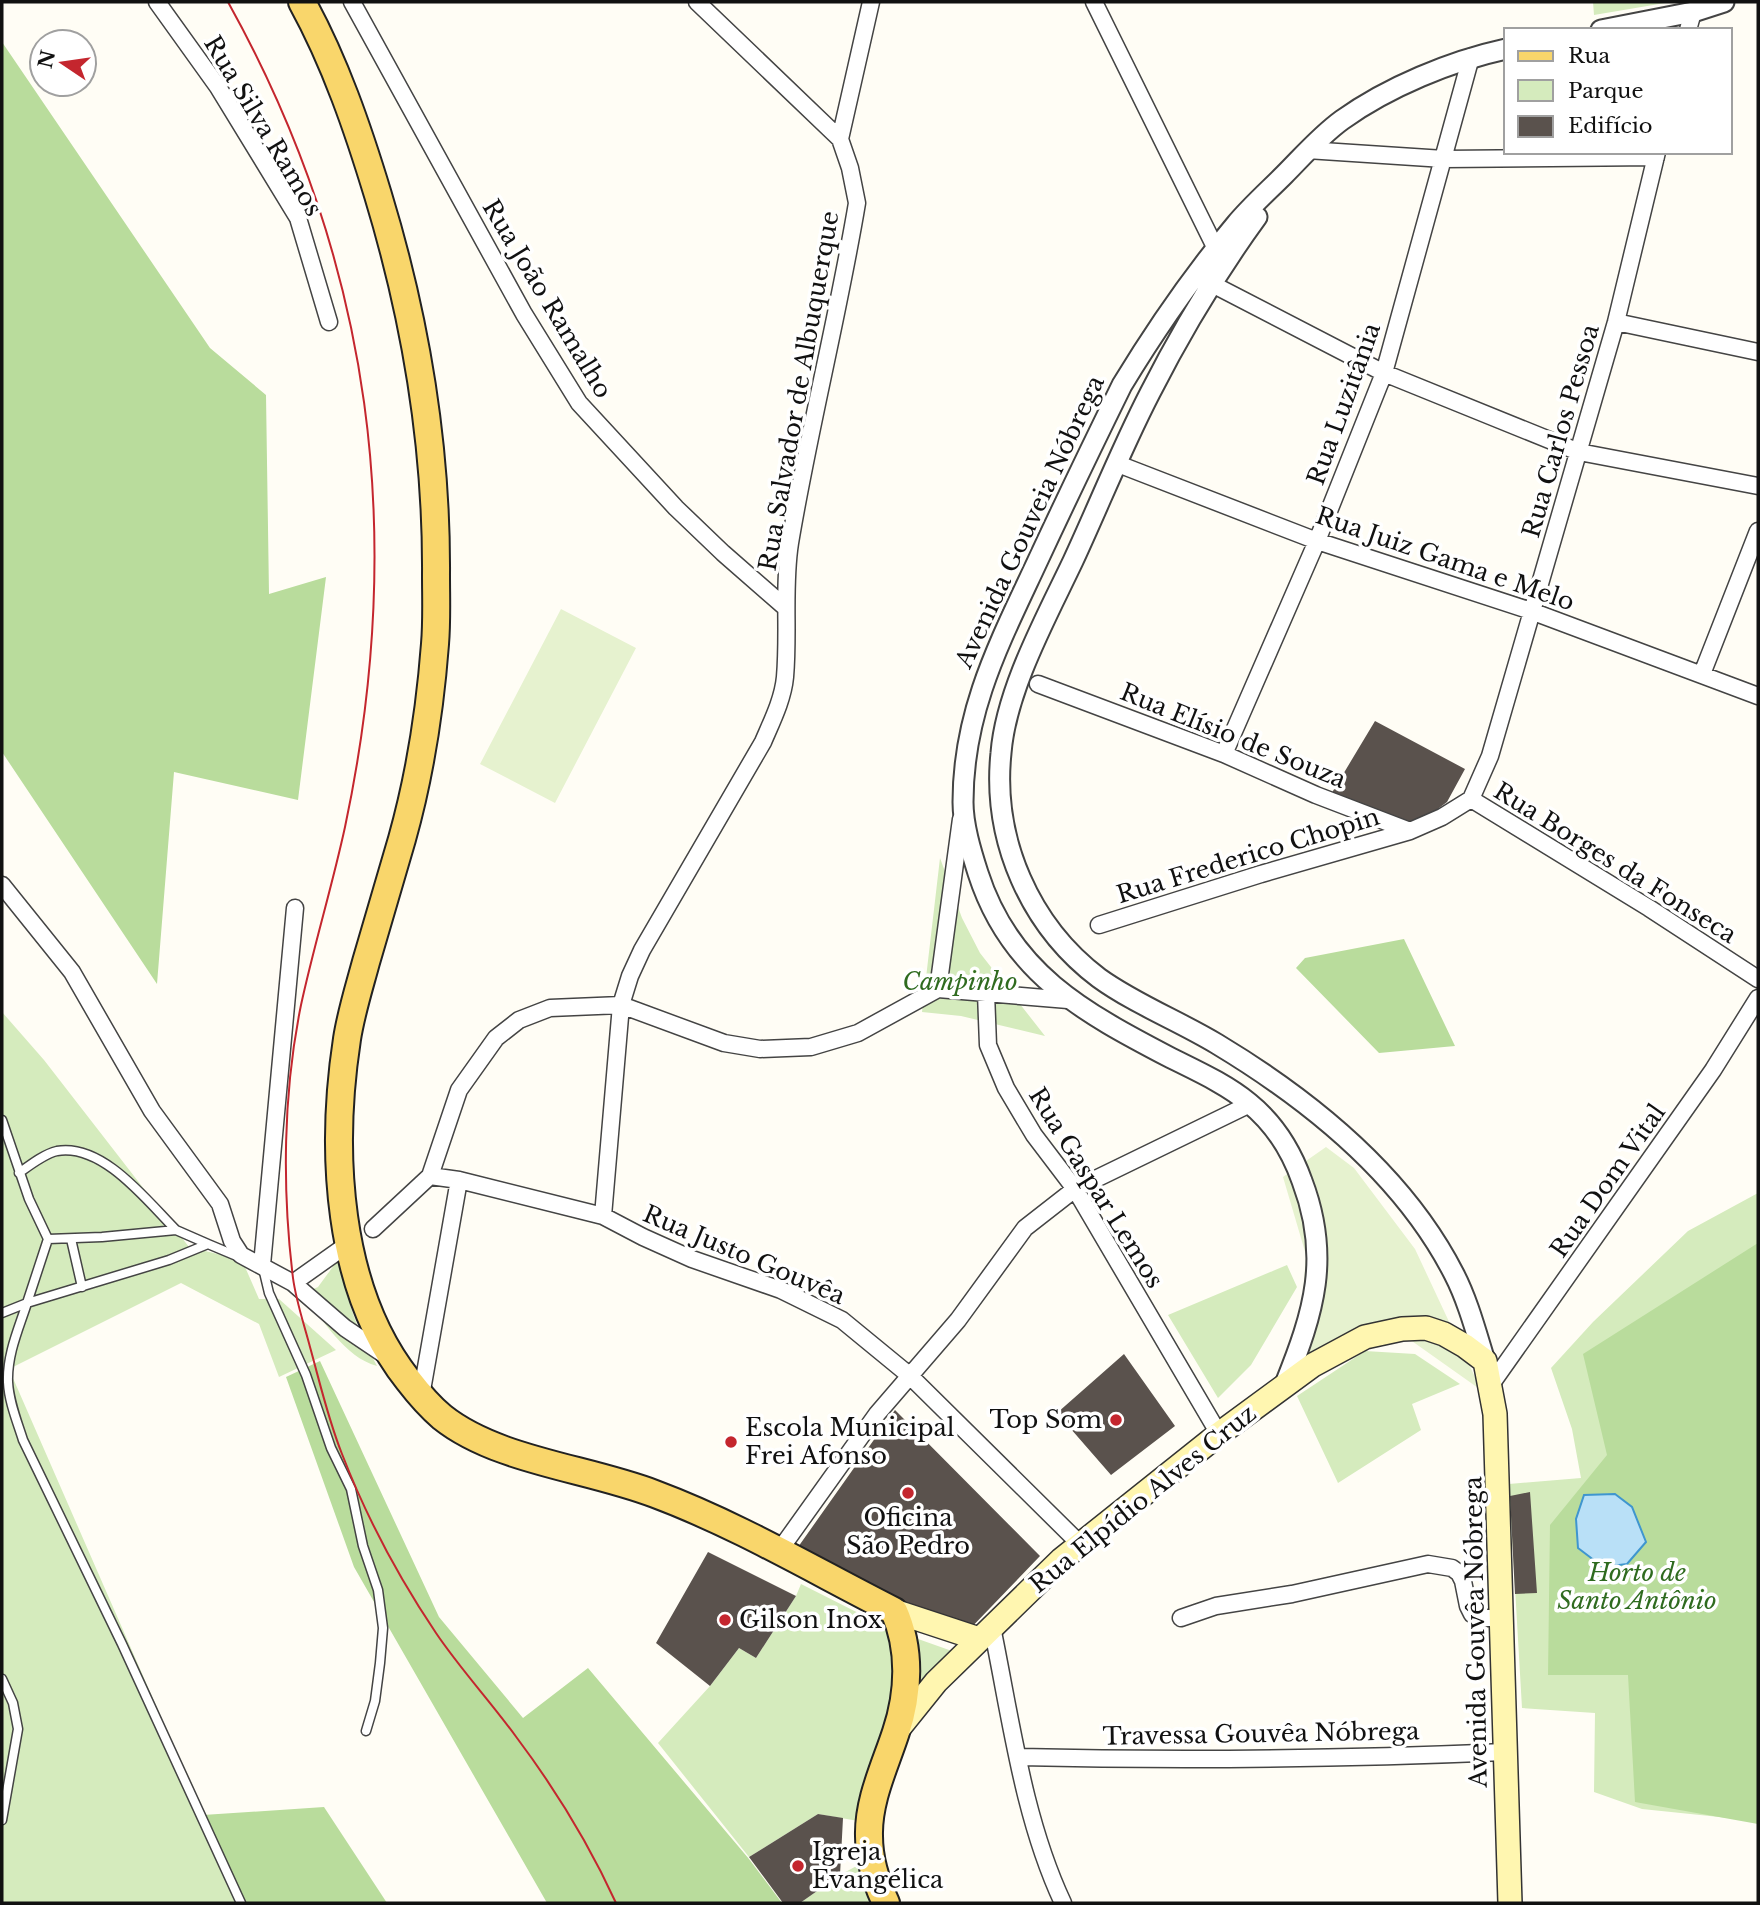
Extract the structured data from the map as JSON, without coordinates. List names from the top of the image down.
{
  "streets": {
    "main road": ["Rua Elpídio Alves Cruz", "Avenida Gouvêa Nóbrega"],
    "street": [
      "Rua Silva Ramos",
      "Rua João Ramalho",
      "Rua Salvador de Albuquerque",
      "Rua Luzitânia",
      "Rua Carlos Pessoa",
      "Avenida Gouveia Nóbrega",
      "Rua Juiz Gama e Melo",
      "Rua Elísio de Souza",
      "Rua Frederico Chopin",
      "Rua Borges da Fonseca",
      "Rua Dom Vital",
      "Rua Gaspar Lemos",
      "Rua Justo Gouvêa",
      "Travessa Gouvêa Nóbrega"
    ]
  },
  "crossings": [
    ["Rua João Ramalho", "Rua Salvador de Albuquerque"],
    ["Rua Salvador de Albuquerque", "Rua Justo Gouvêa"],
    ["Rua Luzitânia", "Rua Juiz Gama e Melo"],
    ["Rua Luzitânia", "Rua Elísio de Souza"],
    ["Rua Carlos Pessoa", "Rua Juiz Gama e Melo"],
    ["Rua Carlos Pessoa", "Rua Borges da Fonseca"],
    ["Avenida Gouveia Nóbrega", "Rua Elpídio Alves Cruz"],
    ["Rua Elísio de Souza", "Rua Frederico Chopin"],
    ["Rua Elísio de Souza", "Rua Borges da Fonseca"],
    ["Rua Frederico Chopin", "Rua Borges da Fonseca"],
    ["Rua Dom Vital", "Avenida Gouvêa Nóbrega"],
    ["Rua Gaspar Lemos", "Rua Elpídio Alves Cruz"],
    ["Rua Justo Gouvêa", "Rua Elpídio Alves Cruz"],
    ["Avenida Gouvêa Nóbrega", "Travessa Gouvêa Nóbrega"]
  ],
  "parks": ["Campinho", "Horto de Santo Antônio"],
  "places": [
    "Top Som",
    "Escola Municipal Frei Afonso",
    "Oficina São Pedro",
    "Gilson Inox",
    "Igreja Evangélica"
  ],
  "legend": ["Rua", "Parque", "Edifício"],
  "north": "left"
}
